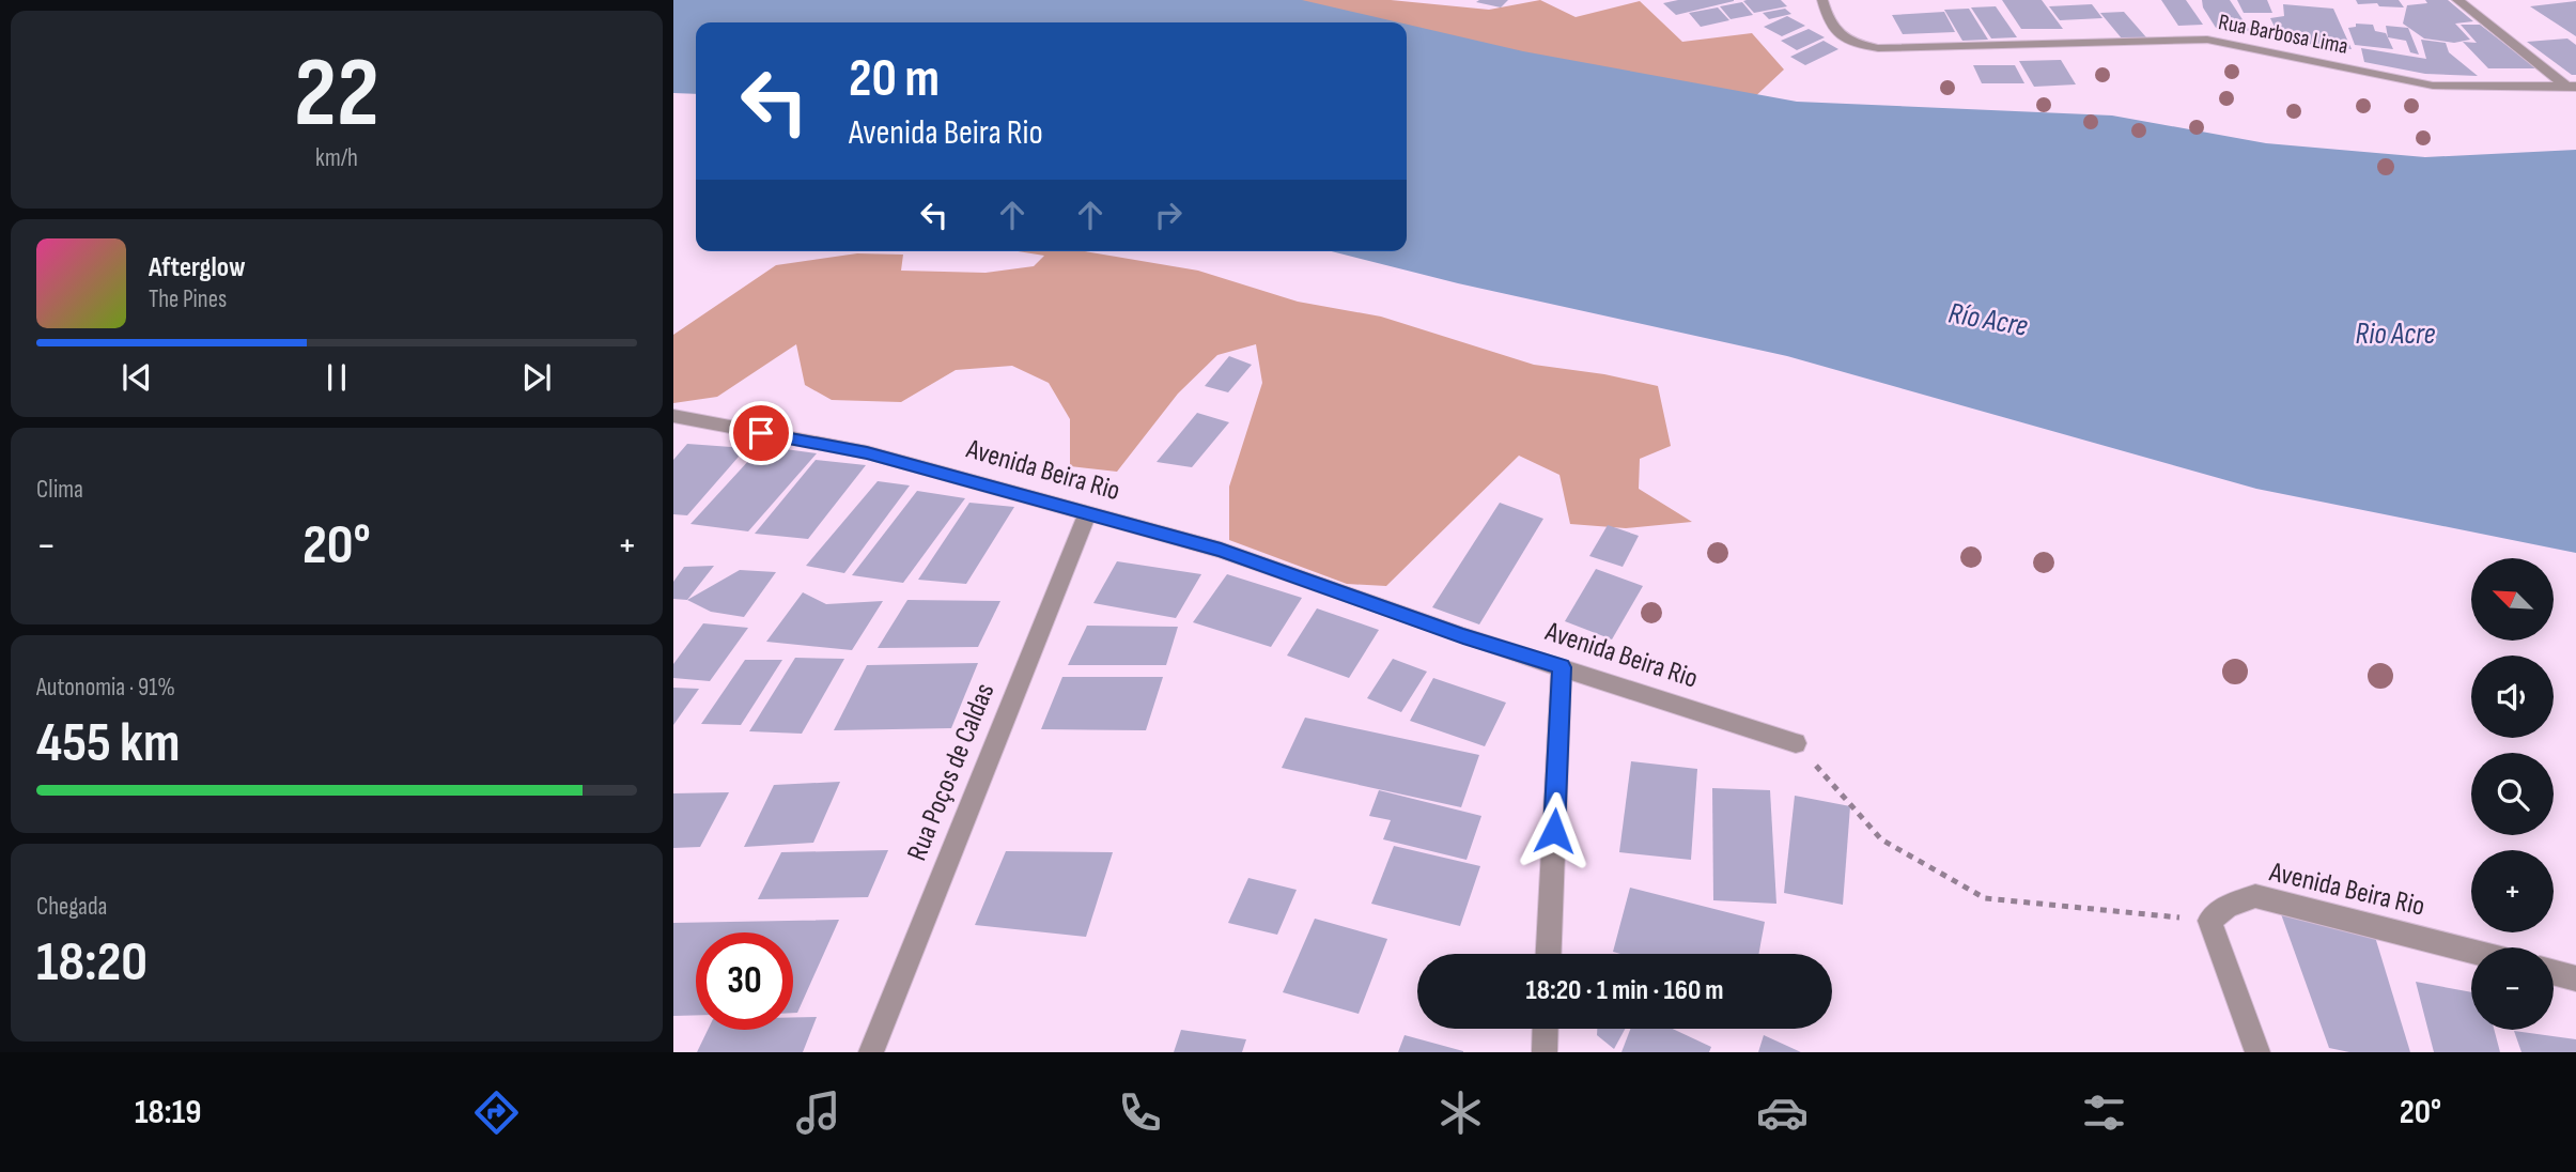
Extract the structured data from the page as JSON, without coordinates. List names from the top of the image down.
{
  "streets": {
    "street": ["Rua Barbosa Lima", "Avenida Beira Rio", "Rua Poços de Caldas"]
  },
  "crossings": [
    ["Avenida Beira Rio", "Rua Poços de Caldas"]
  ],
  "water": ["Río Acre", "Rio Acre"],
  "north": "top left",
  "page": {
    "tile": [
      ["22", "km/h"],
      "Clima",
      ["Autonomia · 91%", "455 km"],
      ["Chegada", "18:20"]
    ],
    "turn": ["20 m", "Avenida Beira Rio"],
    "song": ["Afterglow", "The Pines"],
    "heat": ["−", "20°", "+"],
    "map_buttons": ["+", "−"],
    "limit": "30",
    "trip": "18:20 · 1 min · 160 m",
    "tabs": ["18:19", "20°"]
  }
}
